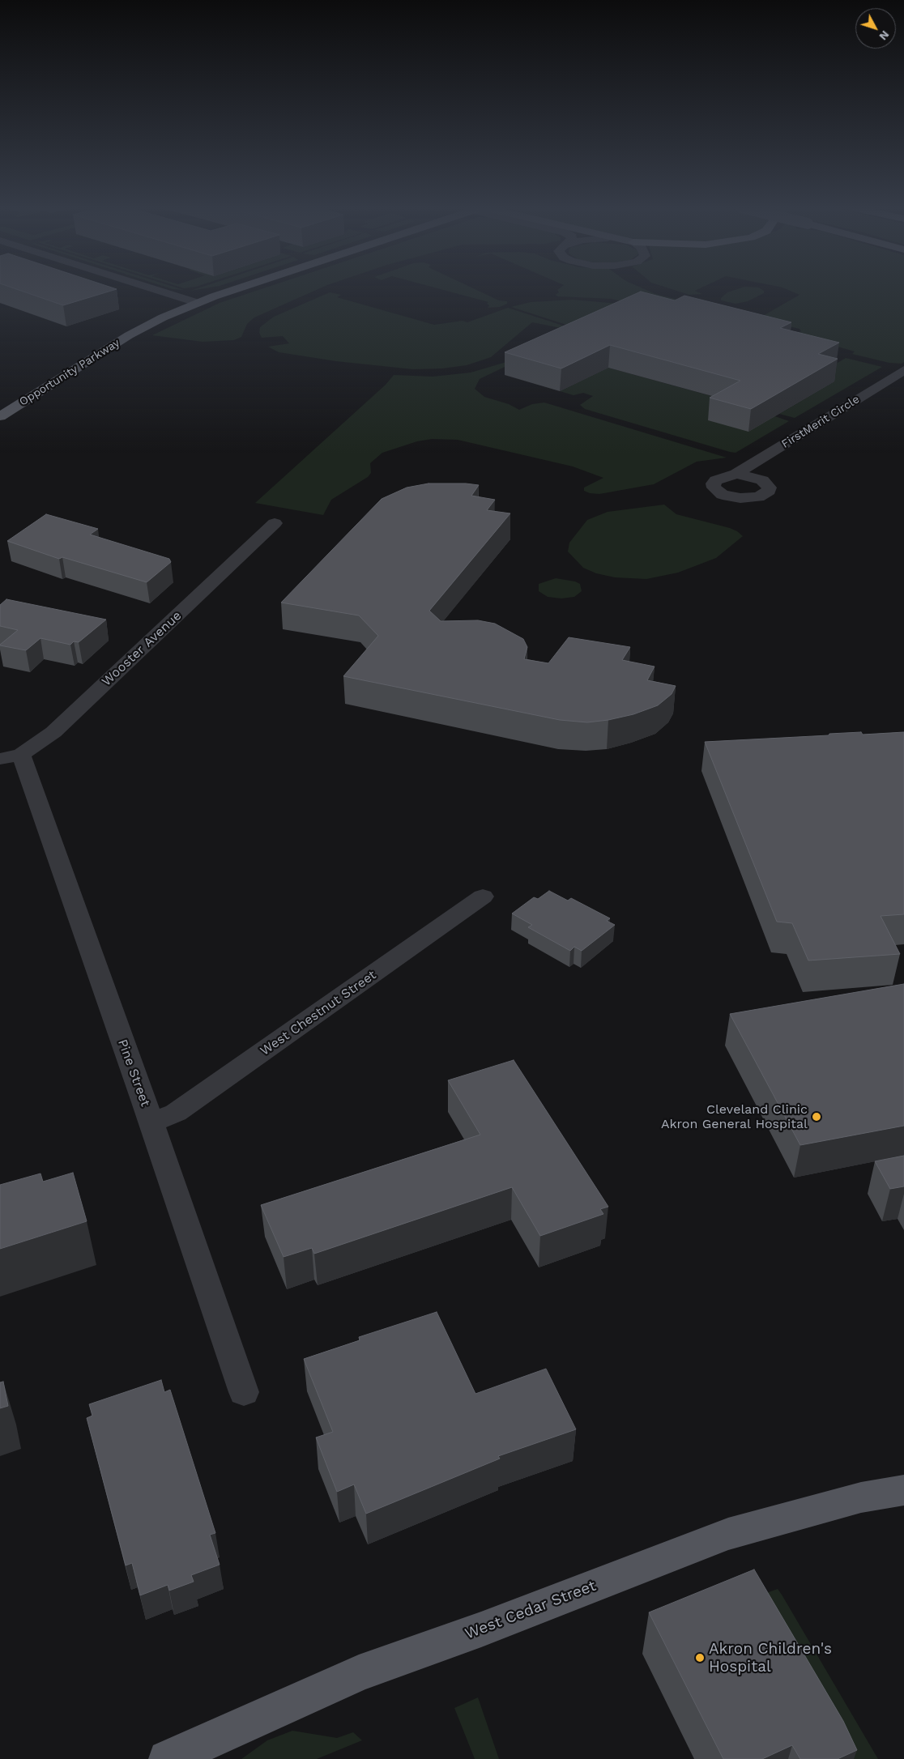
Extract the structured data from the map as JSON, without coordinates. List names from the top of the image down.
{
  "streets": {
    "main road": ["Opportunity Parkway", "West Cedar Street"],
    "street": [
      "FirstMerit Circle",
      "Wooster Avenue",
      "West Chestnut Street",
      "Pine Street"
    ]
  },
  "crossings": [
    ["Wooster Avenue", "Pine Street"],
    ["West Chestnut Street", "Pine Street"]
  ],
  "places": ["Cleveland Clinic Akron General Hospital", "Akron Children's Hospital"],
  "north": "bottom right"
}
